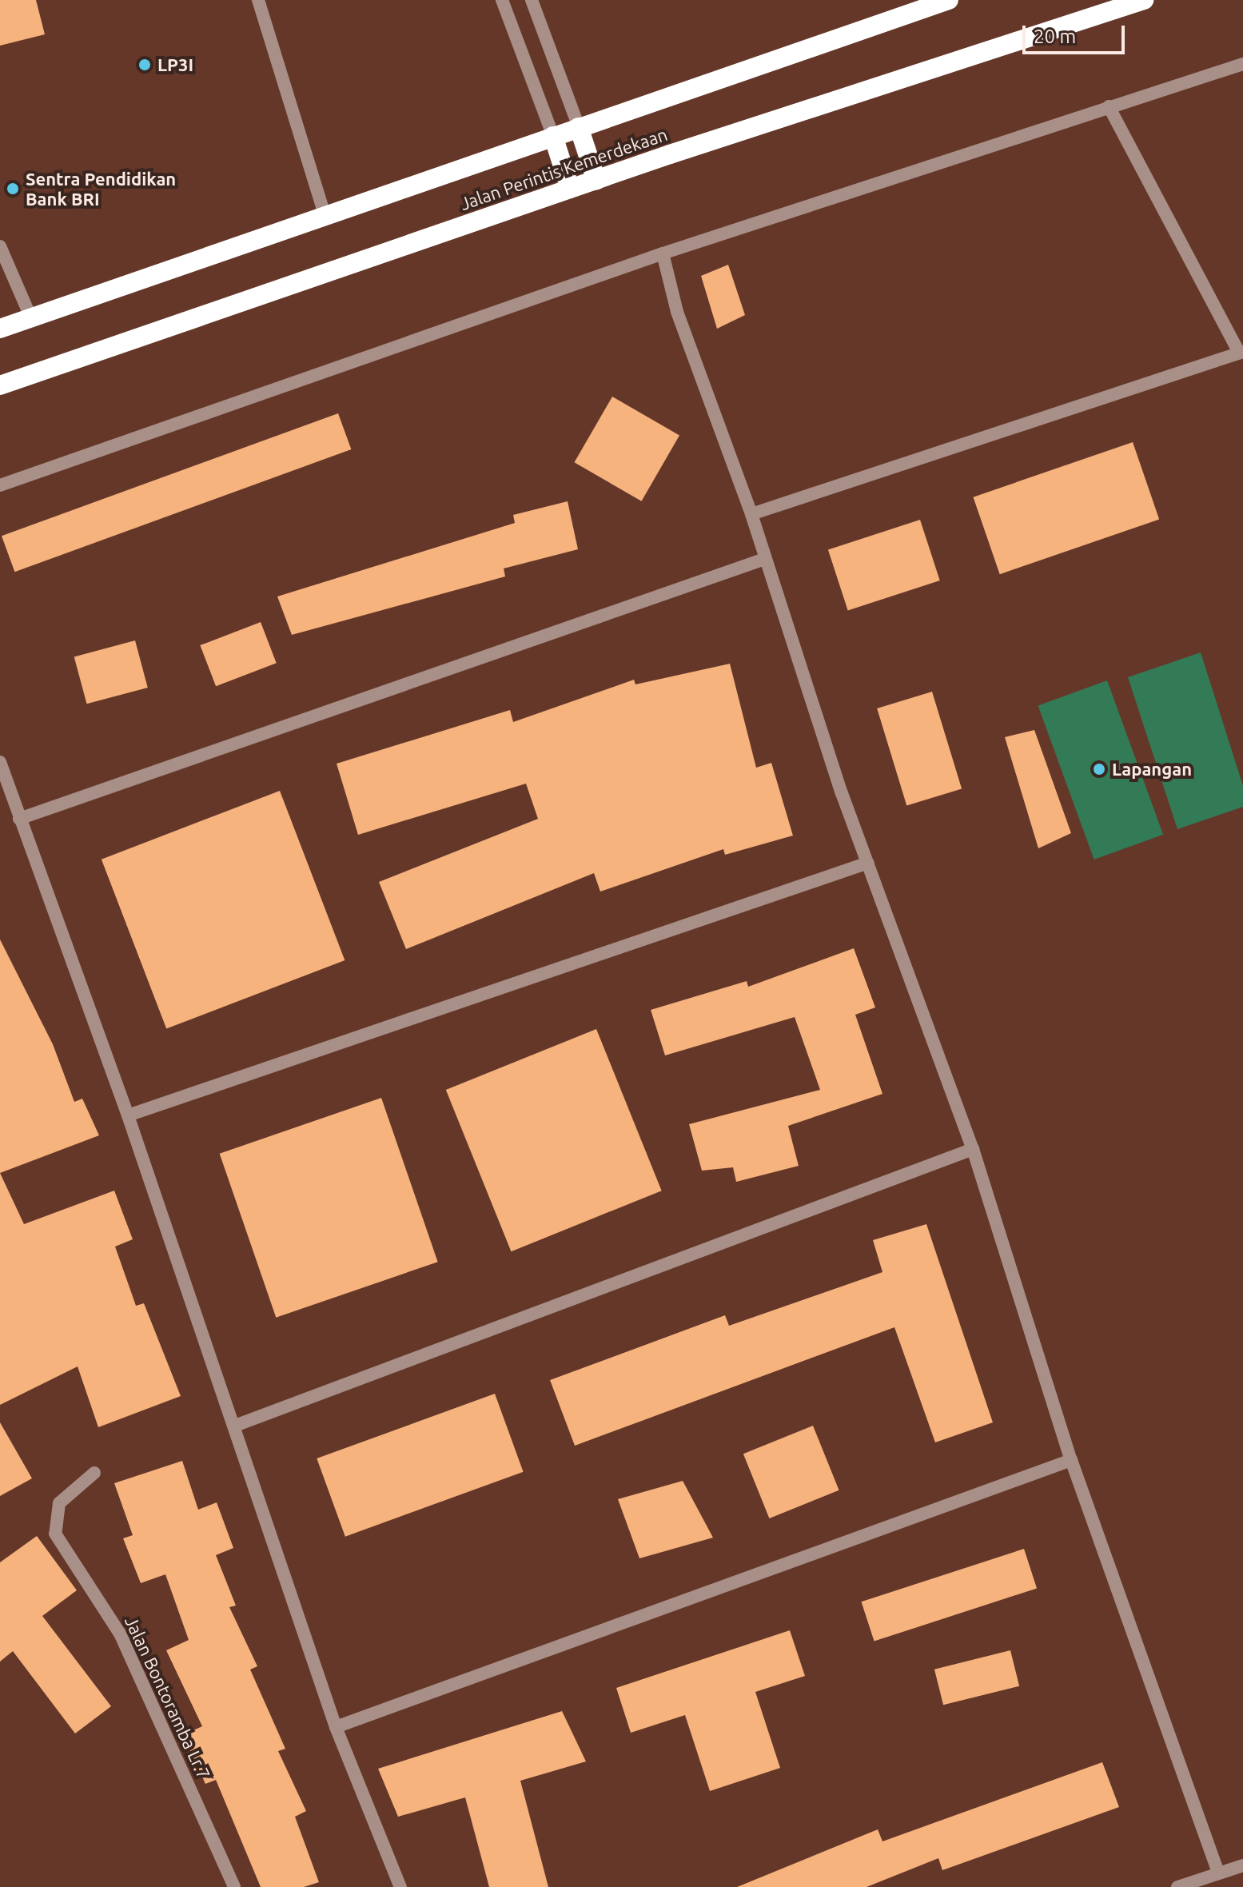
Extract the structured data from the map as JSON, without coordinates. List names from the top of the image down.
{
  "streets": {
    "highway": ["Jalan Perintis Kemerdekaan"],
    "street": ["Jalan Bontoramba Lr.7"]
  },
  "places": ["LP3I", "Sentra Pendidikan Bank BRI", "Lapangan"],
  "scale_bar": "20 m"
}
